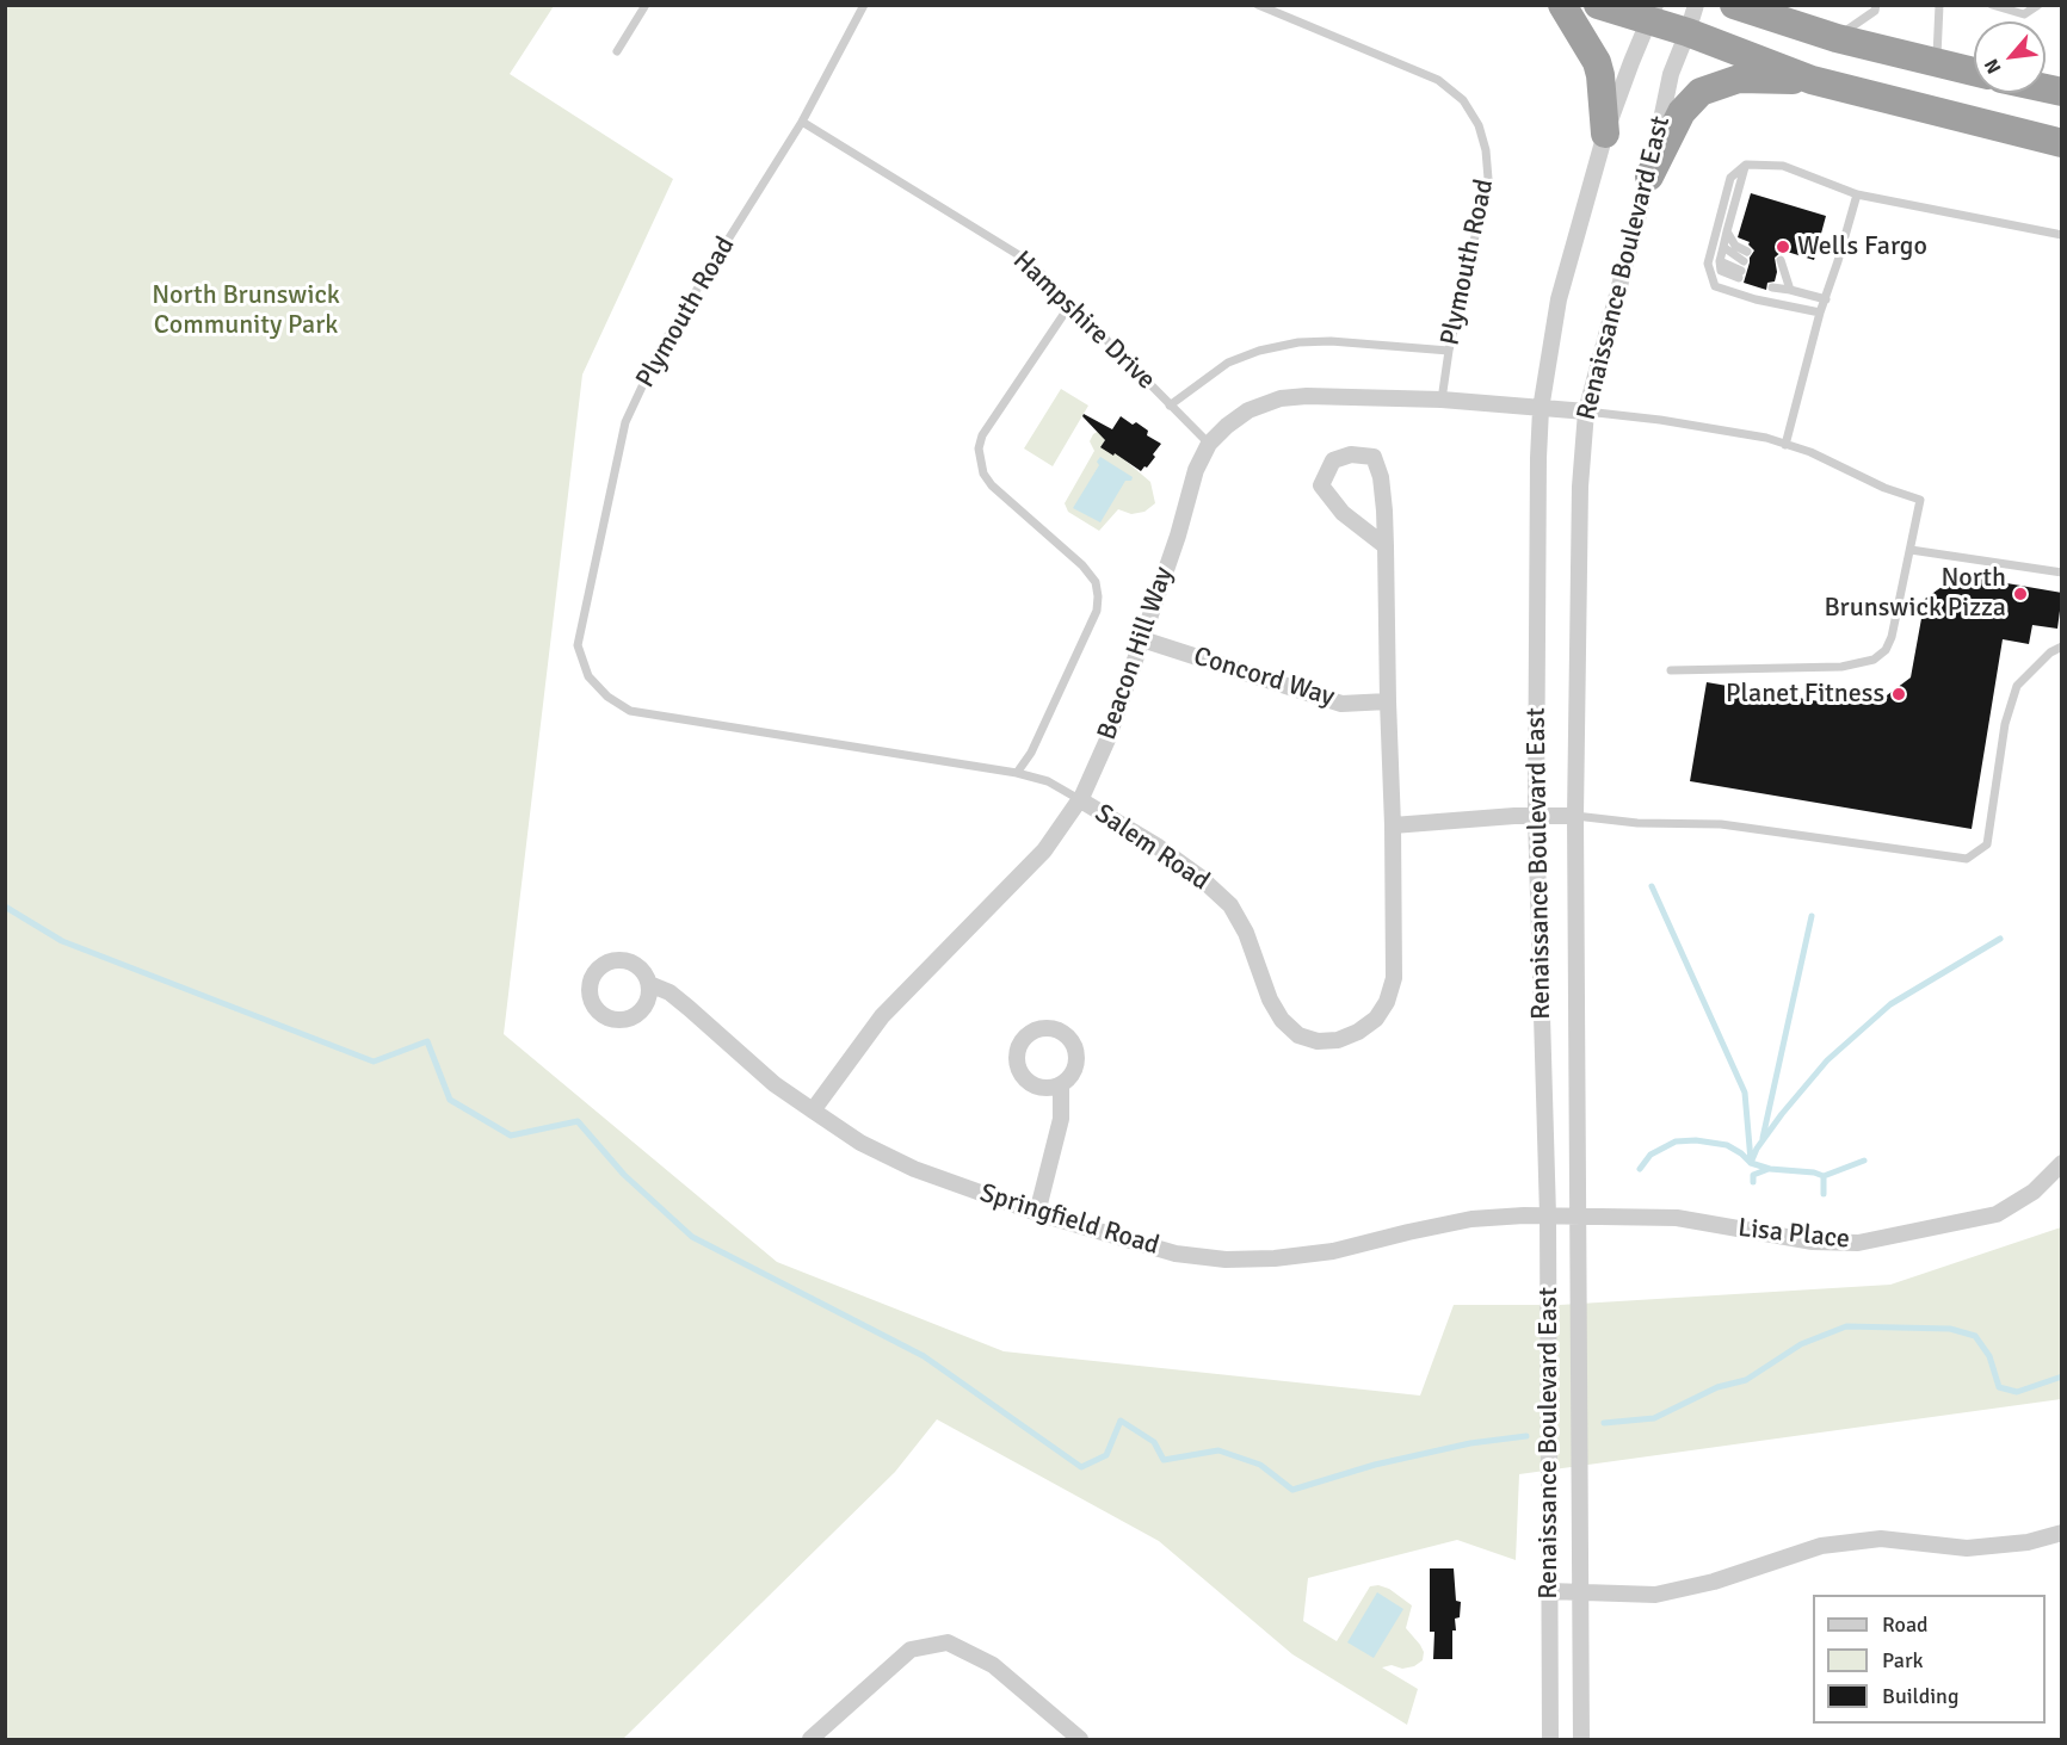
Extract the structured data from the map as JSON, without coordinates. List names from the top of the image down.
{
  "streets": {
    "street": [
      "Renaissance Boulevard East",
      "Beacon Hill Way",
      "Concord Way",
      "Salem Road",
      "Springfield Road",
      "Lisa Place"
    ],
    "lane": ["Plymouth Road", "Hampshire Drive"]
  },
  "crossings": [
    ["Plymouth Road", "Hampshire Drive"],
    ["Plymouth Road", "Beacon Hill Way"],
    ["Plymouth Road", "Salem Road"],
    ["Renaissance Boulevard East", "Beacon Hill Way"],
    ["Renaissance Boulevard East", "Springfield Road"],
    ["Renaissance Boulevard East", "Lisa Place"],
    ["Hampshire Drive", "Beacon Hill Way"],
    ["Beacon Hill Way", "Concord Way"],
    ["Beacon Hill Way", "Salem Road"],
    ["Beacon Hill Way", "Springfield Road"],
    ["Concord Way", "Salem Road"],
    ["Springfield Road", "Lisa Place"]
  ],
  "parks": ["North Brunswick Community Park"],
  "places": ["Wells Fargo", "North Brunswick Pizza", "Planet Fitness"],
  "legend": ["Road", "Park", "Building"],
  "north": "bottom left"
}
